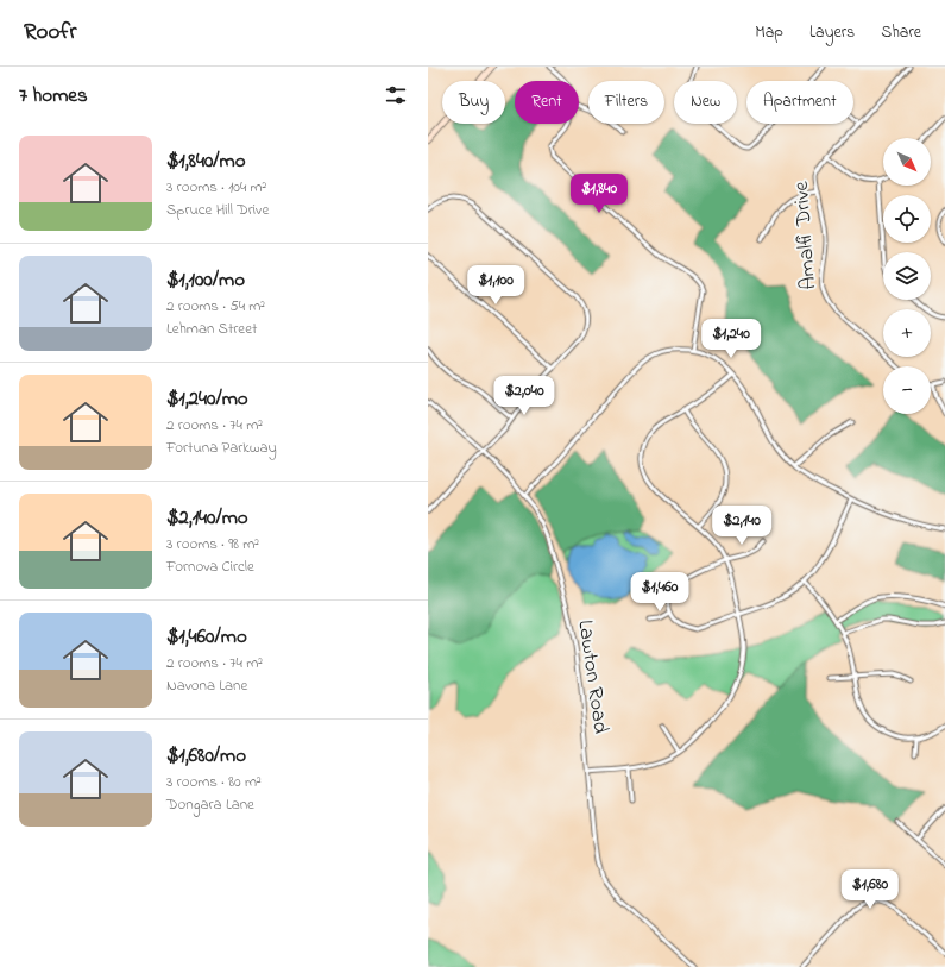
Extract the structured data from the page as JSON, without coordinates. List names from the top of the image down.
{
  "streets": {
    "street": ["Amalfi Drive", "Lawton Road"]
  },
  "north": "bottom right",
  "page": {
    "header": "Roofr",
    "nav": ["Map", "Layers", "Share"],
    "heading": "7 homes",
    "chip": [
      "Buy",
      "Rent",
      "Filters",
      "New",
      "Apartment"
    ],
    "list": [
      {
        "name": "$1,840/mo",
        "note": "3 rooms · 104 m² · Spruce Hill Drive"
      },
      {
        "name": "$1,100/mo",
        "note": "2 rooms · 54 m² · Lehman Street"
      },
      {
        "name": "$1,240/mo",
        "note": "2 rooms · 74 m² · Fortuna Parkway"
      },
      {
        "name": "$2,140/mo",
        "note": "3 rooms · 98 m² · Fornova Circle"
      },
      {
        "name": "$1,460/mo",
        "note": "2 rooms · 74 m² · Navona Lane"
      },
      {
        "name": "$1,680/mo",
        "note": "3 rooms · 80 m² · Dongara Lane"
      }
    ],
    "map_buttons": ["+", "−"],
    "price": [
      "$1,840",
      "$1,100",
      "$1,240",
      "$2,040",
      "$2,140",
      "$1,460",
      "$1,680"
    ]
  }
}
